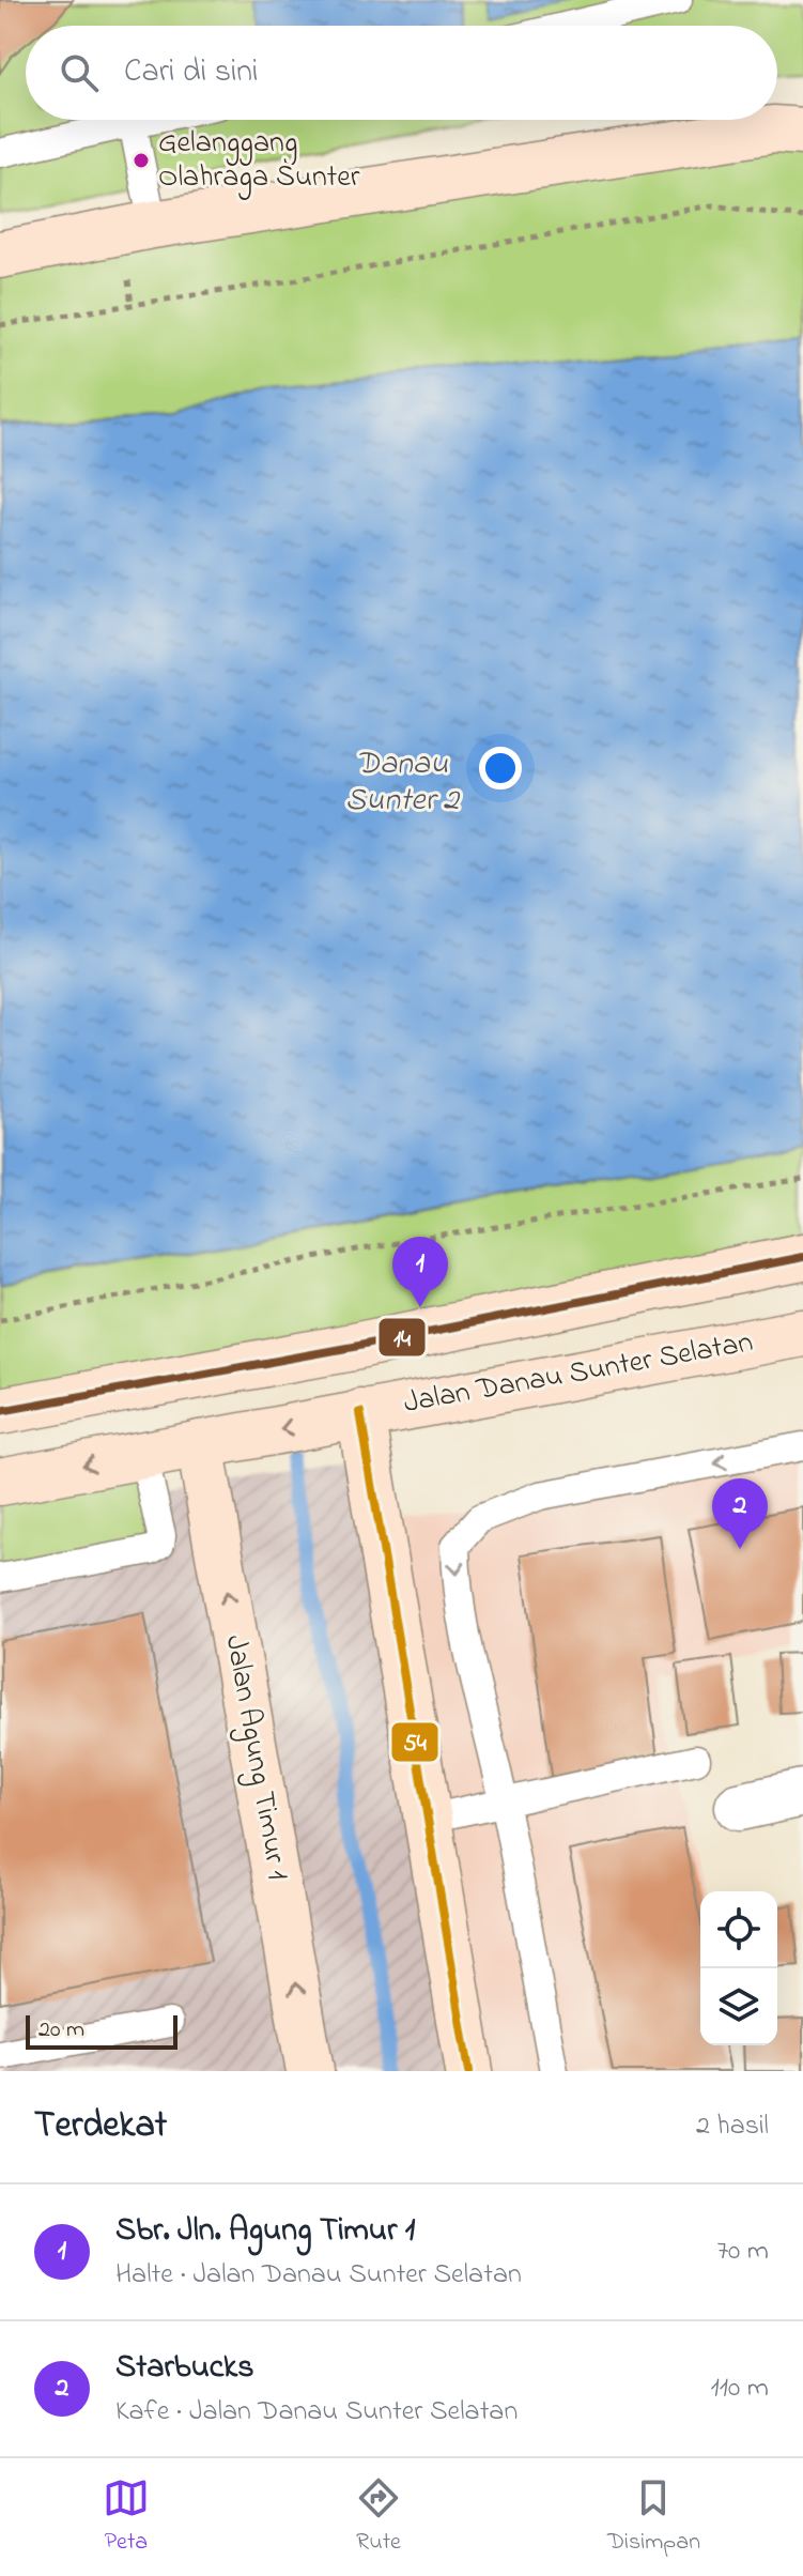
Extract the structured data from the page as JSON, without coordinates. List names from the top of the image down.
{
  "streets": {
    "street": ["Jalan Danau Sunter Selatan", "Jalan Agung Timur 1"]
  },
  "crossings": [
    ["Jalan Danau Sunter Selatan", "Jalan Agung Timur 1"]
  ],
  "water": ["Danau Sunter 2"],
  "places": ["Gelanggang Olahraga Sunter"],
  "lines": ["transit line 14", "transit line 54"],
  "scale_bar": "20 m",
  "page": {
    "search": "Cari di sini",
    "pins": ["1", "2"],
    "scale": "20 m",
    "heading": ["Terdekat", "2 hasil"],
    "list": [
      {
        "mark": "1",
        "name": "Sbr. Jln. Agung Timur 1",
        "note": "Halte · Jalan Danau Sunter Selatan",
        "value": "70 m"
      },
      {
        "mark": "2",
        "name": "Starbucks",
        "note": "Kafe · Jalan Danau Sunter Selatan",
        "value": "110 m"
      }
    ],
    "nav": ["Peta", "Rute", "Disimpan"]
  }
}
